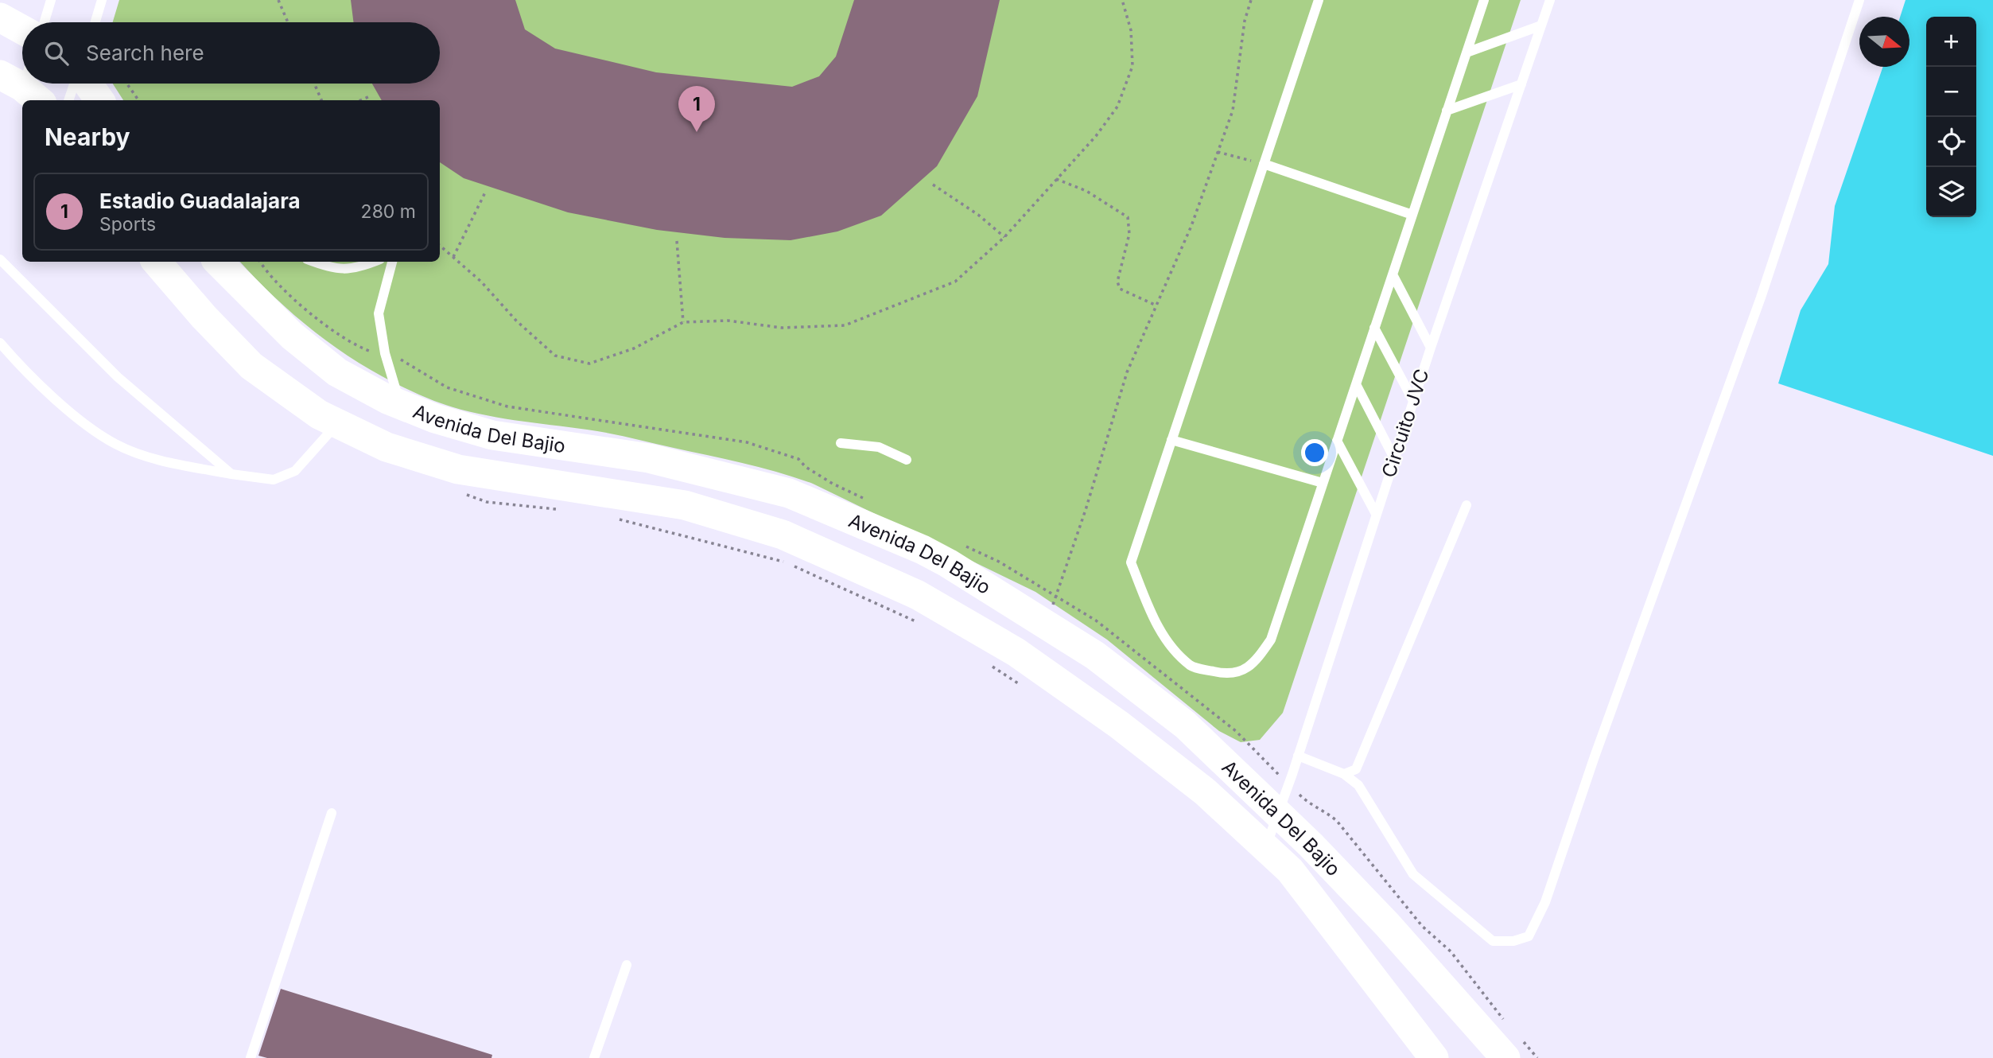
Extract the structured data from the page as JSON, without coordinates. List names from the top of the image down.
{
  "streets": {
    "main road": ["Avenida Del Bajio"],
    "lane": ["Circuito JVC"]
  },
  "crossings": [
    ["Circuito JVC", "Avenida Del Bajio"]
  ],
  "north": "right",
  "page": {
    "map_buttons": ["+", "−"],
    "search": "Search here",
    "pins": "1",
    "heading": "Nearby",
    "list": [
      {
        "mark": "1",
        "name": "Estadio Guadalajara",
        "note": "Sports",
        "value": "280 m"
      }
    ]
  }
}
